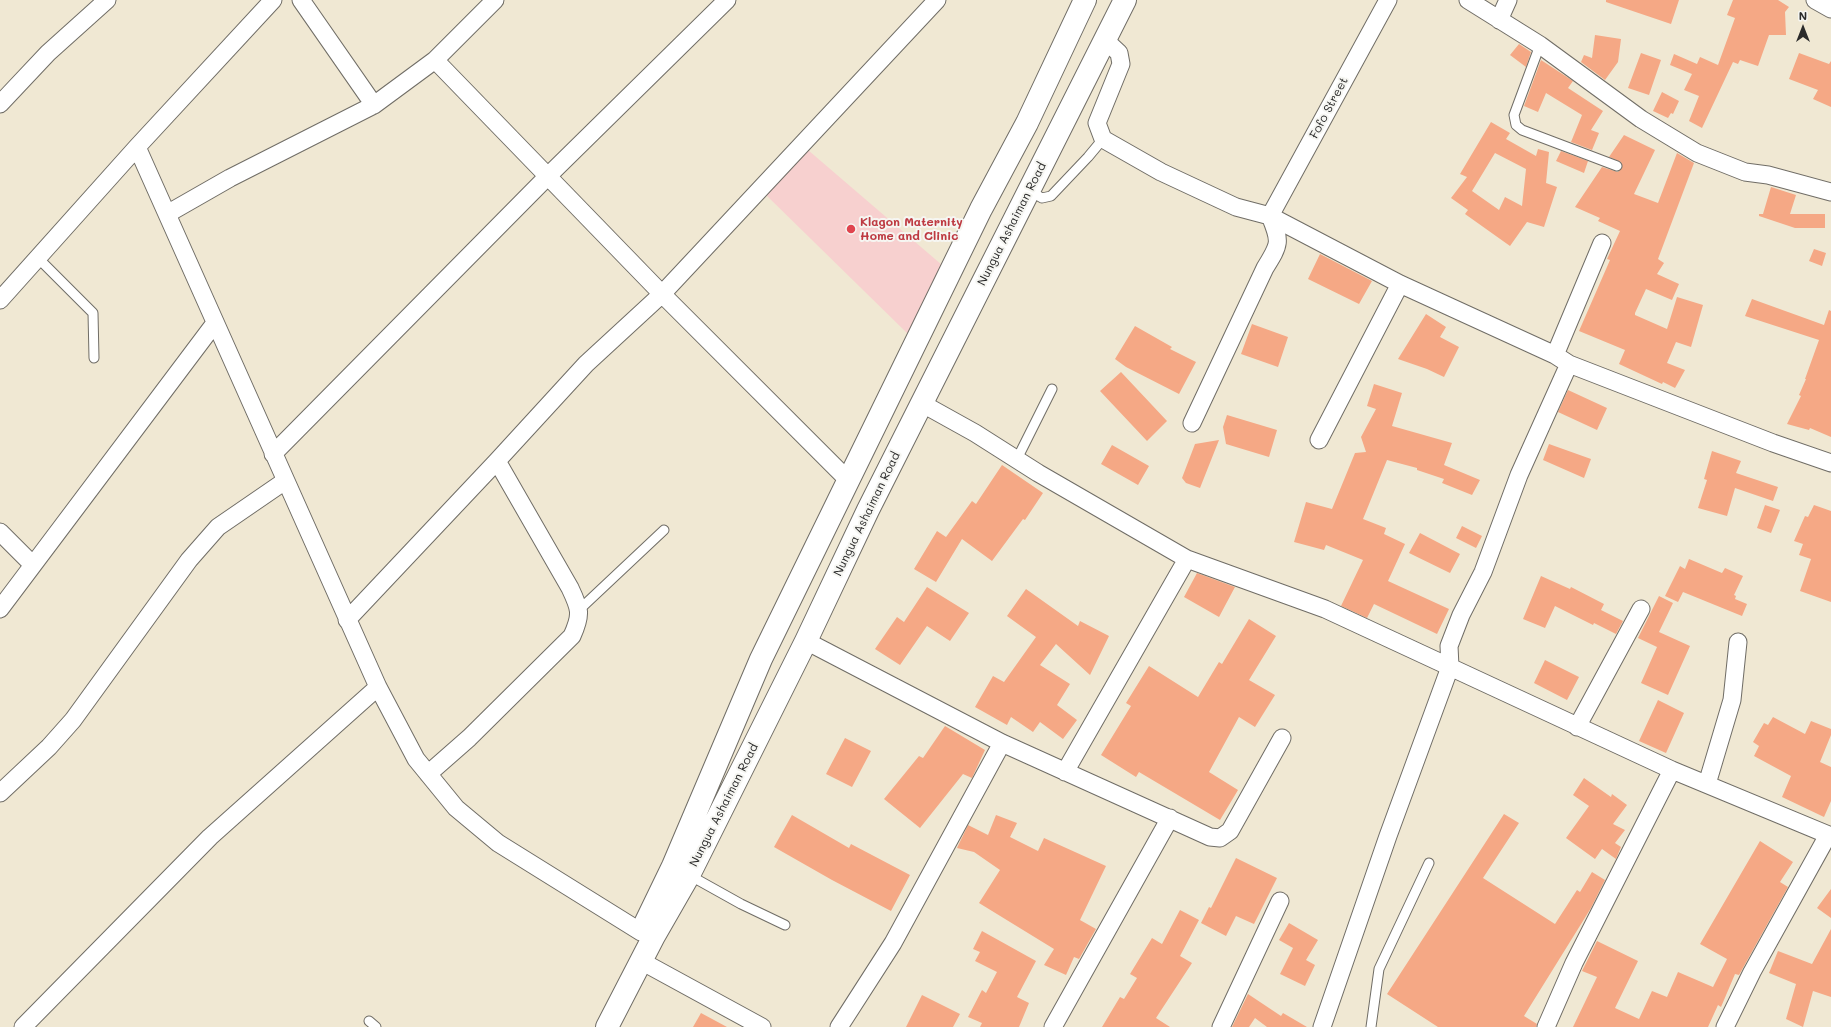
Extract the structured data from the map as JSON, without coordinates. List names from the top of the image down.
{
  "streets": {
    "main road": ["Nungua Ashaiman Road"],
    "street": ["Fofo Street"]
  },
  "places": ["Klagon Maternity Home and Clinic"],
  "north": "top"
}
